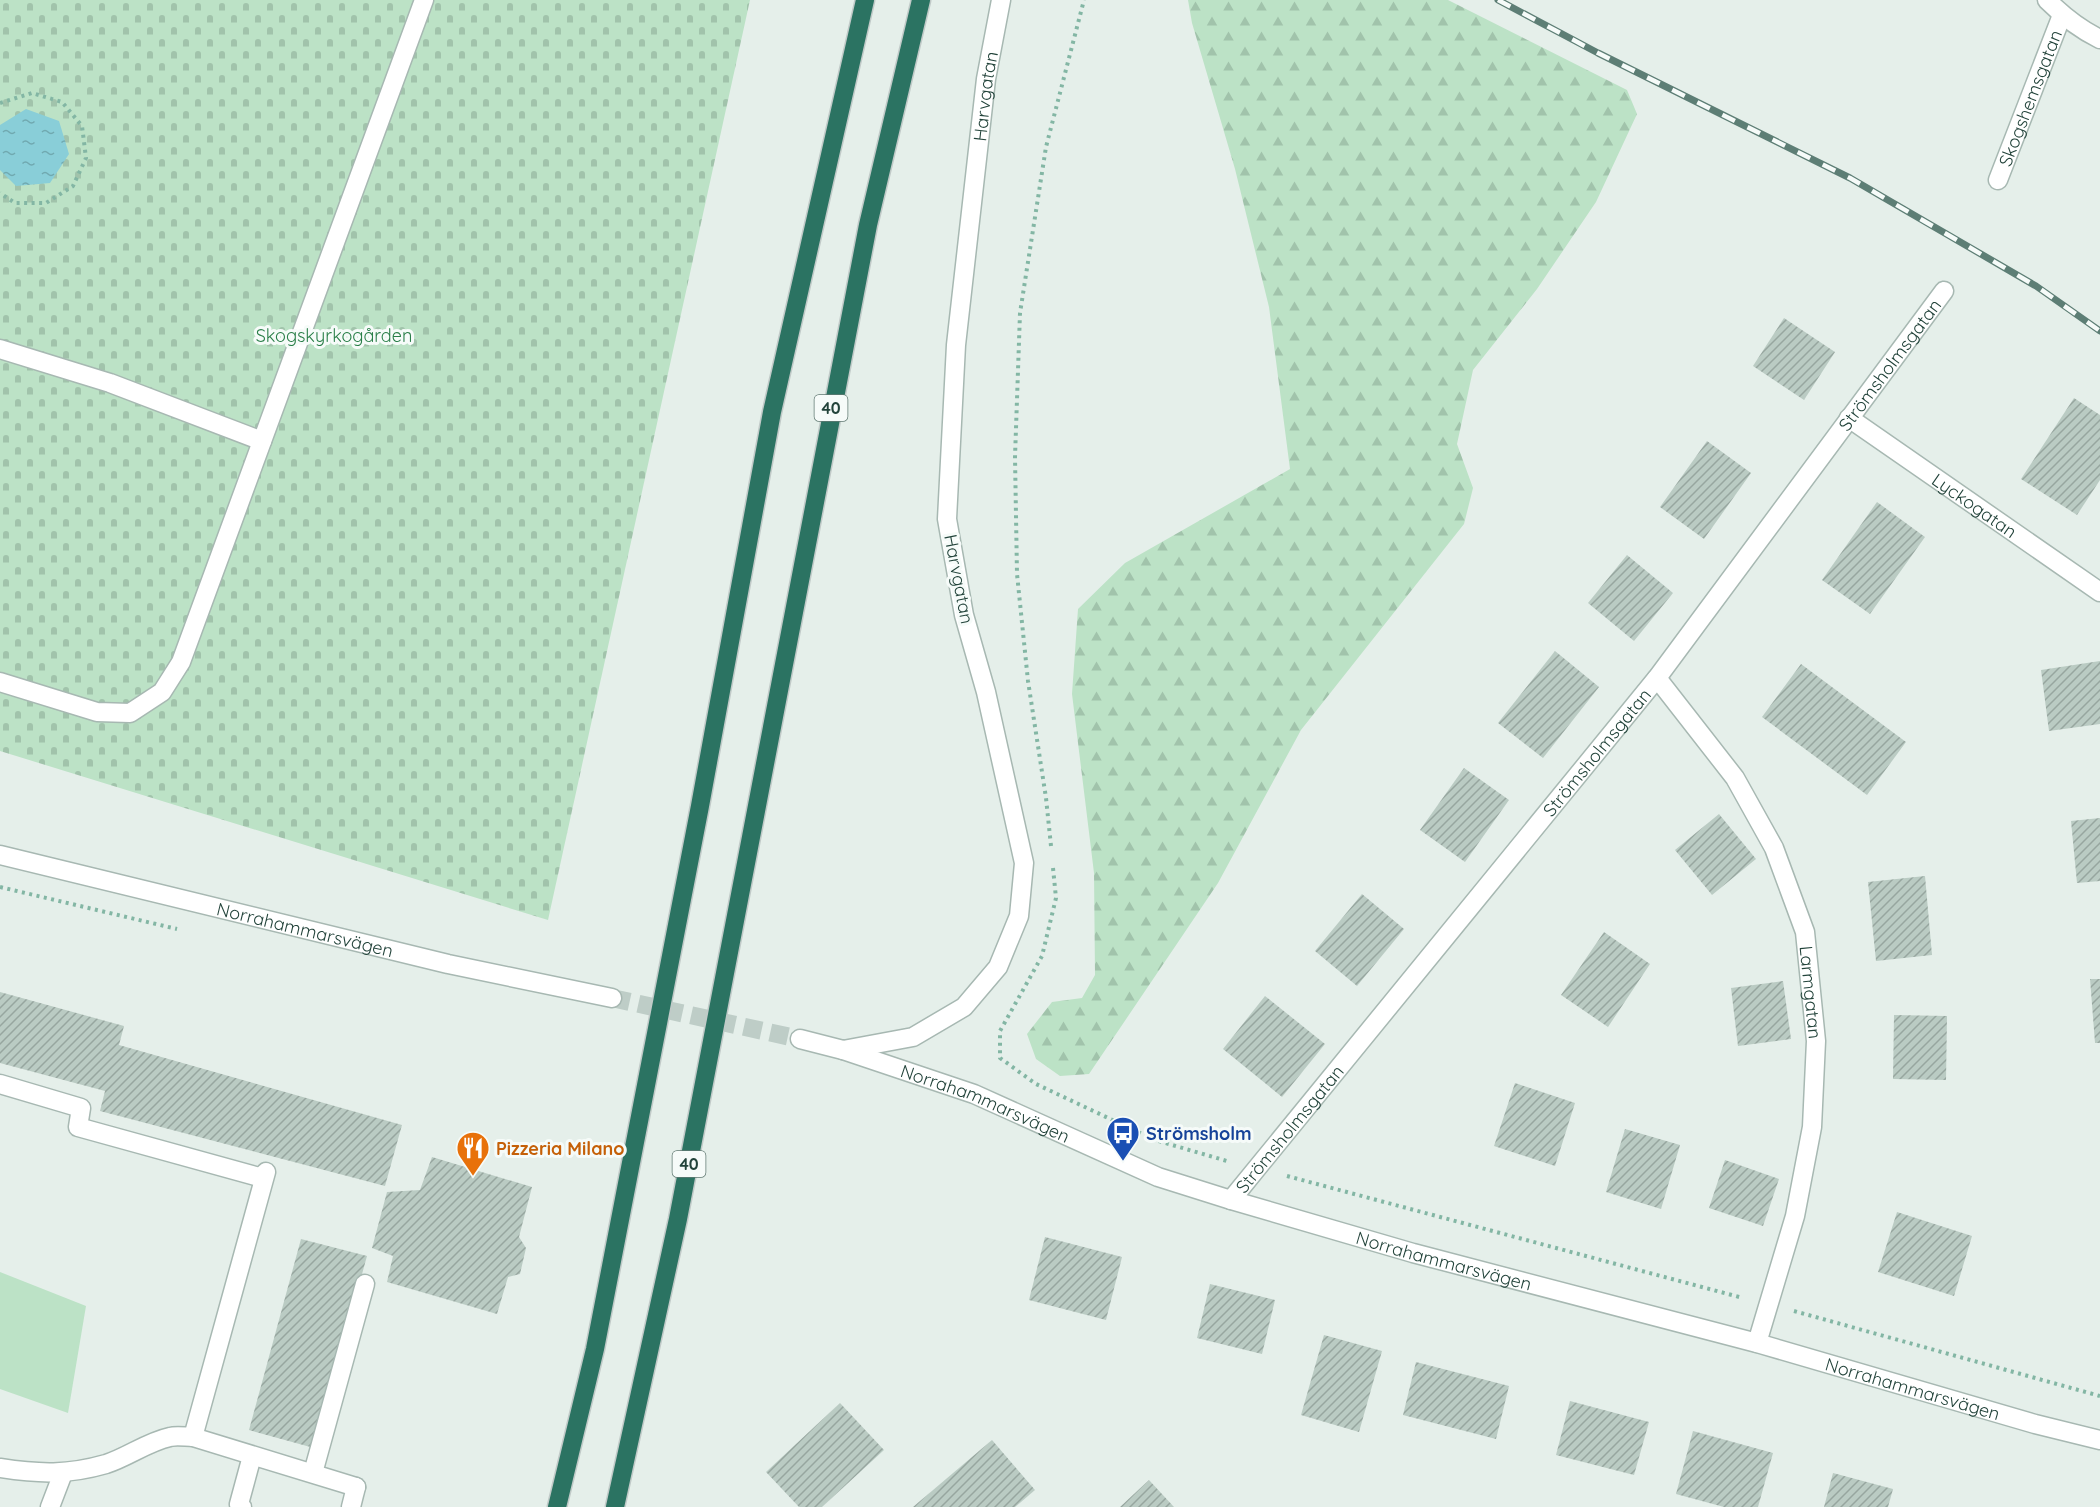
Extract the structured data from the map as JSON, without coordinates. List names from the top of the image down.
{
  "streets": {
    "highway": ["40"],
    "street": [
      "Harvgatan",
      "Skogshemsgatan",
      "Strömsholmsgatan",
      "Lyckogatan",
      "Norrahammarsvägen",
      "Larmgatan"
    ]
  },
  "crossings": [
    ["Harvgatan", "Norrahammarsvägen"],
    ["Strömsholmsgatan", "Lyckogatan"],
    ["Strömsholmsgatan", "Norrahammarsvägen"],
    ["Strömsholmsgatan", "Larmgatan"],
    ["Norrahammarsvägen", "Larmgatan"]
  ],
  "parks": ["Skogskyrkogården"],
  "places": {
    "bus stop": ["Strömsholm"],
    "restaurant": ["Pizzeria Milano"]
  }
}
